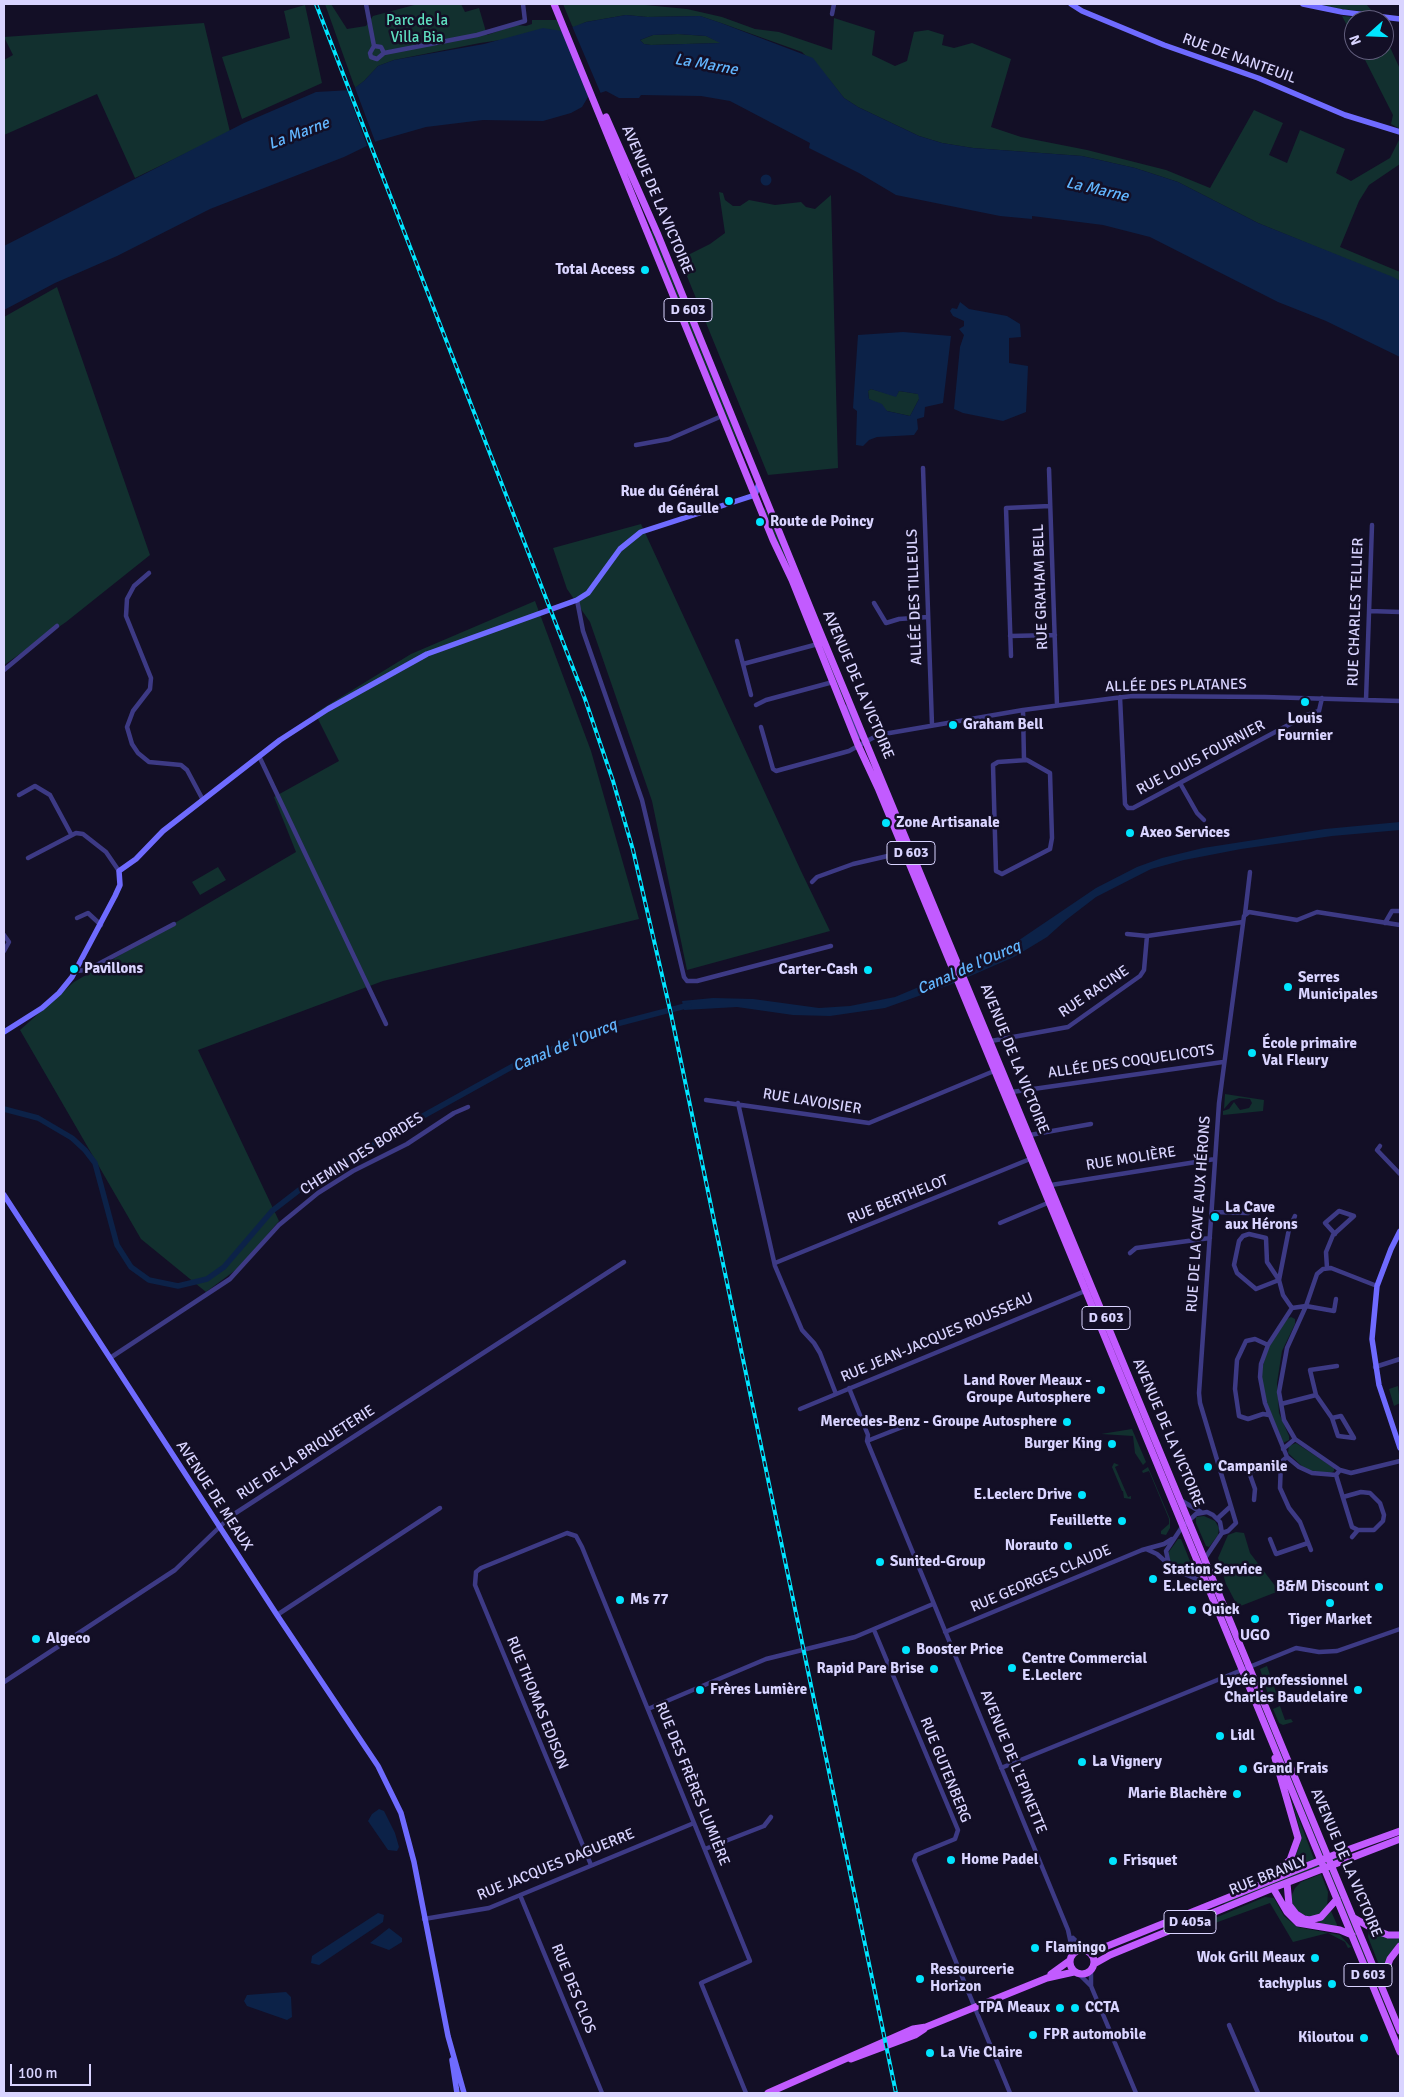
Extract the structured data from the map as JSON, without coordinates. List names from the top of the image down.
{
  "streets": {
    "main road": [
      "AVENUE DE LA VICTOIRE",
      "D 603",
      "RUE BRANLY",
      "D 405a"
    ],
    "street": [
      "RUE DE NANTEUIL",
      "RUE GRAHAM BELL",
      "ALLÉE DES TILLEULS",
      "RUE CHARLES TELLIER",
      "ALLÉE DES PLATANES",
      "RUE LOUIS FOURNIER",
      "RUE RACINE",
      "ALLÉE DES COQUELICOTS",
      "RUE LAVOISIER",
      "CHEMIN DES BORDES",
      "RUE MOLIÈRE",
      "RUE BERTHELOT",
      "RUE DE LA CAVE AUX HÉRONS",
      "RUE JEAN-JACQUES ROUSSEAU",
      "RUE DE LA BRIQUETERIE",
      "AVENUE DE MEAUX",
      "RUE GEORGES CLAUDE",
      "RUE THOMAS EDISON",
      "AVENUE DE L'EPINETTE",
      "RUE GUTENBERG",
      "RUE DES FRÈRES LUMIÈRE",
      "RUE JACQUES DAGUERRE",
      "RUE DES CLOS"
    ]
  },
  "crossings": [
    ["AVENUE DE LA VICTOIRE", "D 603"],
    ["AVENUE DE LA VICTOIRE", "ALLÉE DES PLATANES"],
    ["AVENUE DE LA VICTOIRE", "RUE RACINE"],
    ["AVENUE DE LA VICTOIRE", "ALLÉE DES COQUELICOTS"],
    ["AVENUE DE LA VICTOIRE", "RUE LAVOISIER"],
    ["AVENUE DE LA VICTOIRE", "RUE MOLIÈRE"],
    ["AVENUE DE LA VICTOIRE", "RUE BERTHELOT"],
    ["AVENUE DE LA VICTOIRE", "RUE JEAN-JACQUES ROUSSEAU"],
    ["RUE GRAHAM BELL", "ALLÉE DES PLATANES"],
    ["ALLÉE DES TILLEULS", "ALLÉE DES PLATANES"],
    ["RUE CHARLES TELLIER", "ALLÉE DES PLATANES"],
    ["ALLÉE DES PLATANES", "RUE LOUIS FOURNIER"],
    ["ALLÉE DES COQUELICOTS", "RUE DE LA CAVE AUX HÉRONS"],
    ["CHEMIN DES BORDES", "AVENUE DE MEAUX"],
    ["RUE MOLIÈRE", "RUE DE LA CAVE AUX HÉRONS"],
    ["RUE DE LA BRIQUETERIE", "AVENUE DE MEAUX"],
    ["AVENUE DE MEAUX", "RUE JACQUES DAGUERRE"],
    ["RUE GEORGES CLAUDE", "AVENUE DE L'EPINETTE"],
    ["RUE THOMAS EDISON", "RUE DES FRÈRES LUMIÈRE"],
    ["RUE THOMAS EDISON", "RUE JACQUES DAGUERRE"],
    ["AVENUE DE L'EPINETTE", "RUE BRANLY"],
    ["RUE DES FRÈRES LUMIÈRE", "RUE JACQUES DAGUERRE"],
    ["RUE JACQUES DAGUERRE", "RUE DES CLOS"]
  ],
  "water": ["La Marne", "Canal de l'Ourcq"],
  "parks": ["Parc de la Villa Bia"],
  "places": [
    "Total Access",
    "Rue du Général de Gaulle",
    "Route de Poincy",
    "Louis Fournier",
    "Graham Bell",
    "Zone Artisanale",
    "Axeo Services",
    "Pavillons",
    "Carter-Cash",
    "Serres Municipales",
    "École primaire Val Fleury",
    "La Cave aux Hérons",
    "Land Rover Meaux - Groupe Autosphere",
    "Mercedes-Benz - Groupe Autosphere",
    "Burger King",
    "Campanile",
    "E.Leclerc Drive",
    "Feuillette",
    "Norauto",
    "Sunited-Group",
    "Station Service E.Leclerc",
    "B&M Discount",
    "Ms 77",
    "Tiger Market",
    "Quick",
    "UGO",
    "Algeco",
    "Booster Price",
    "Centre Commercial E.Leclerc",
    "Rapid Pare Brise",
    "Frères Lumière",
    "Lycée professionnel Charles Baudelaire",
    "Lidl",
    "La Vignery",
    "Grand Frais",
    "Marie Blachère",
    "Home Padel",
    "Frisquet",
    "Flamingo",
    "Wok Grill Meaux",
    "Ressourcerie Horizon",
    "tachyplus",
    "TPA Meaux",
    "CCTA",
    "FPR automobile",
    "Kiloutou",
    "La Vie Claire"
  ],
  "scale_bar": "100 m",
  "north": "left"
}
